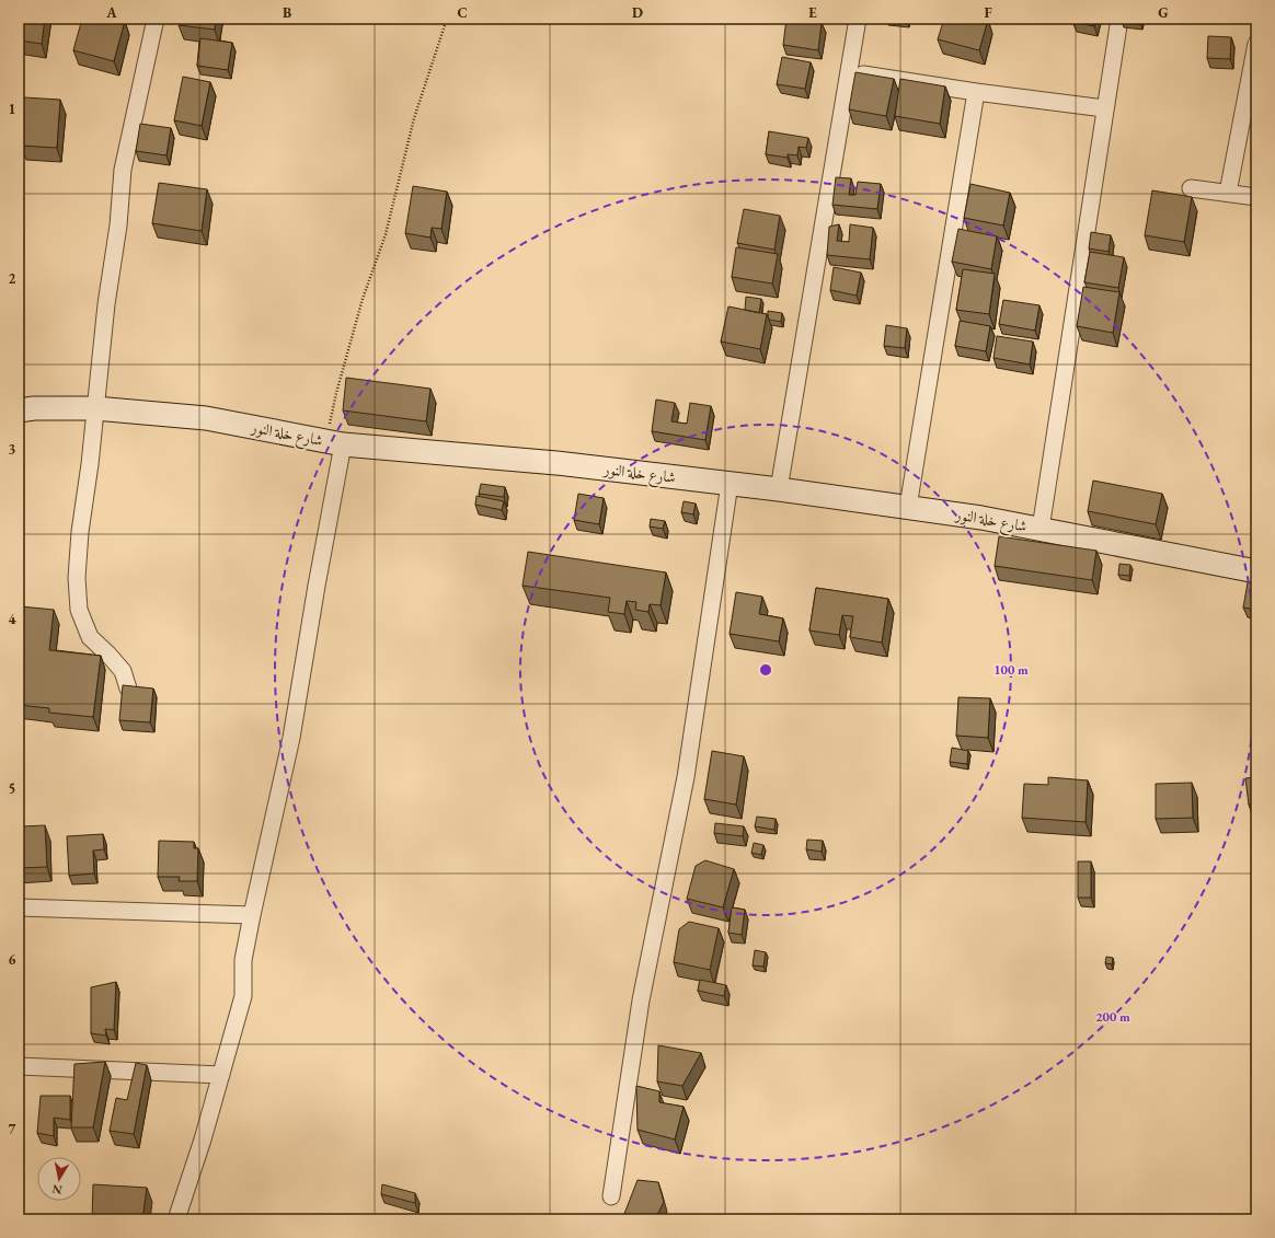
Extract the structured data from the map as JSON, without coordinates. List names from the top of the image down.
{
  "streets": {
    "street": ["شارع خلة النور"]
  },
  "north": "bottom",
  "grid": {
    "columns": [
      "A",
      "B",
      "C",
      "D",
      "E",
      "F",
      "G"
    ],
    "rows": [
      "1",
      "2",
      "3",
      "4",
      "5",
      "6",
      "7"
    ]
  },
  "rings": ["100 m", "200 m"]
}
